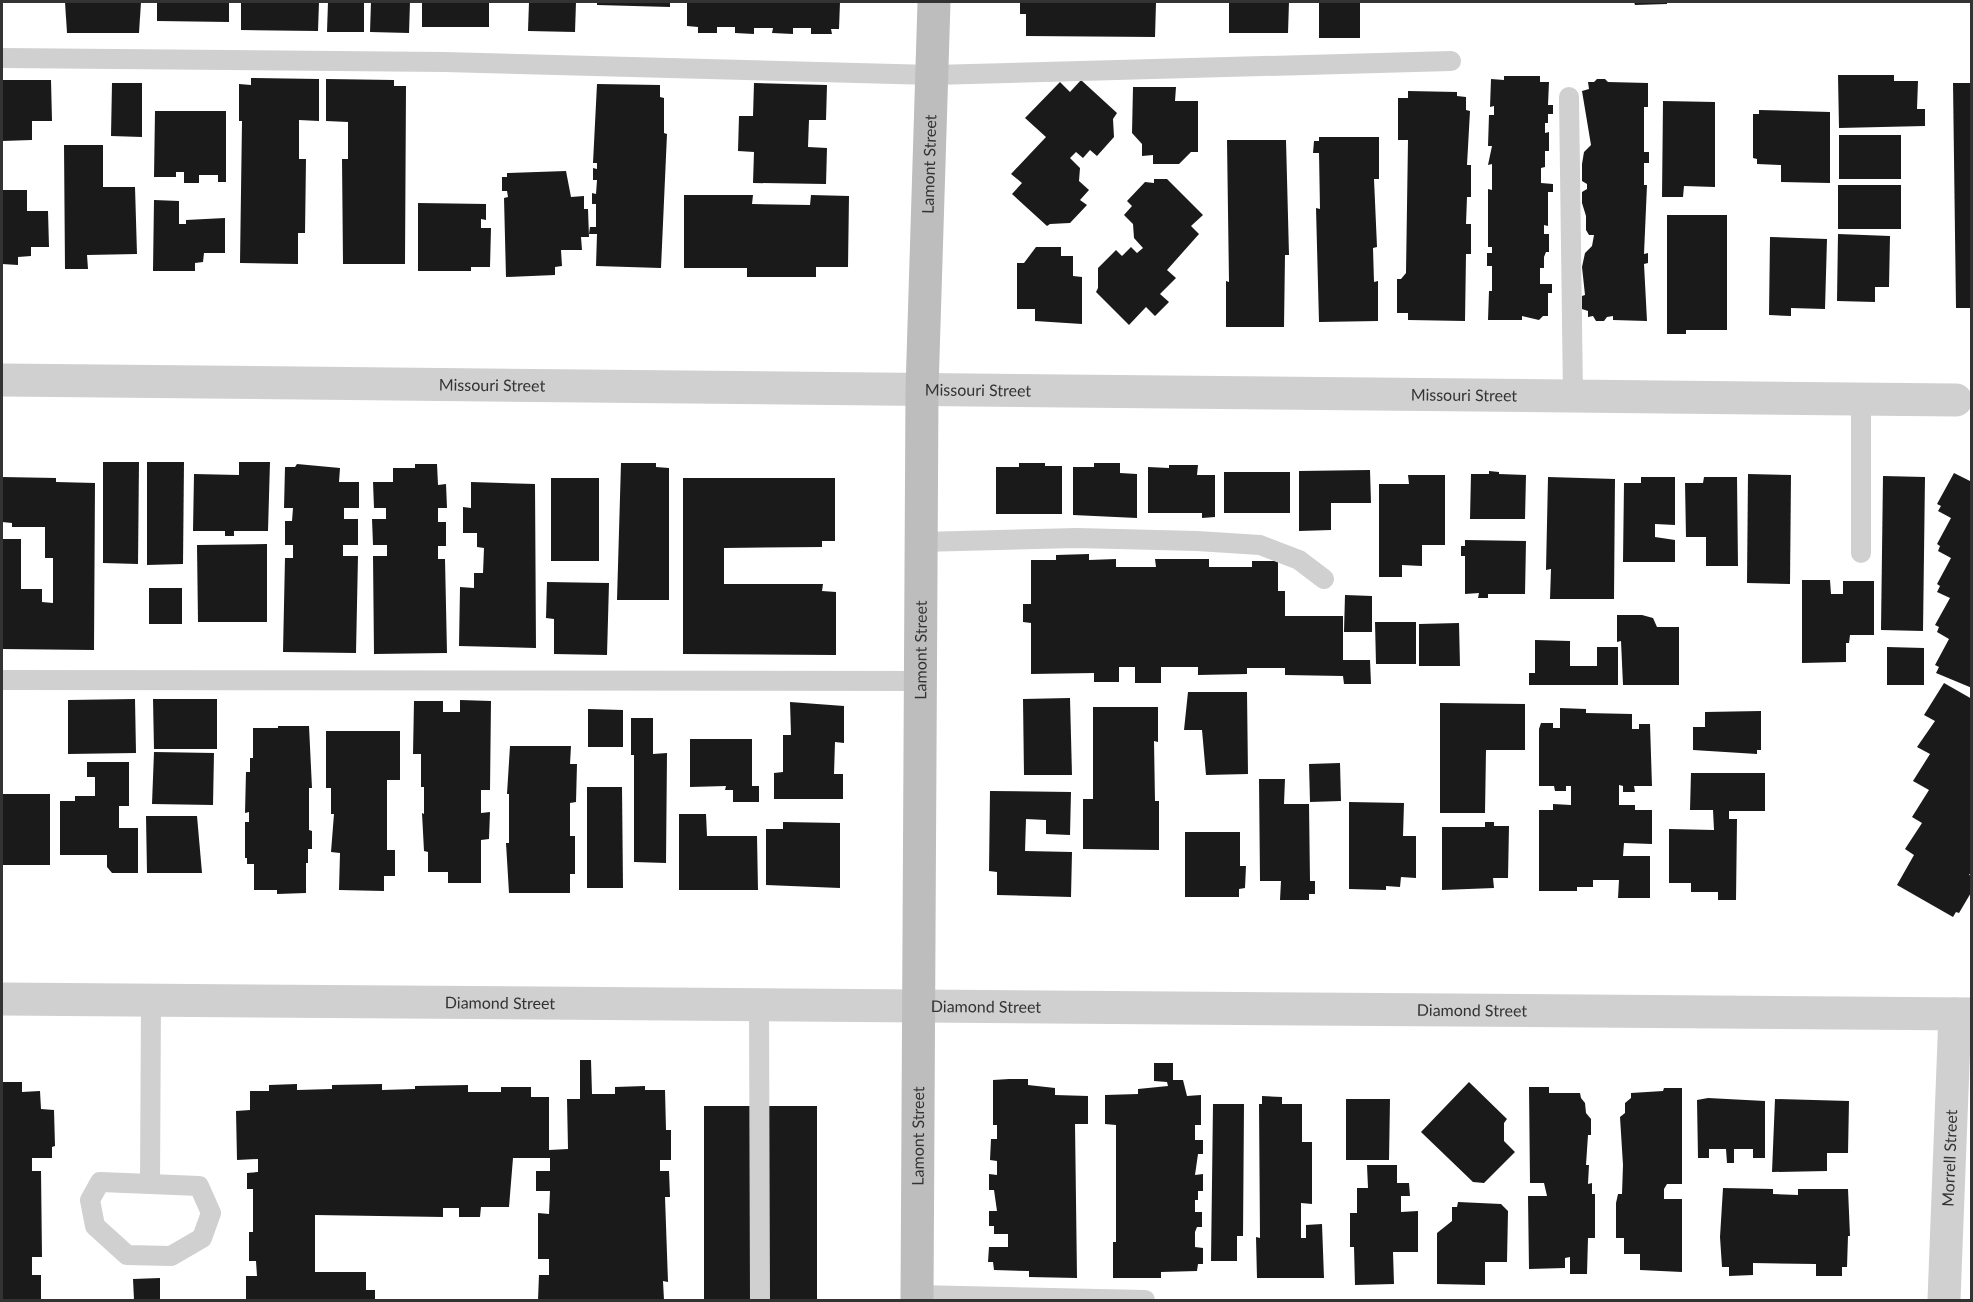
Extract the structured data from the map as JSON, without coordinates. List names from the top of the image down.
{
  "streets": {
    "street": [
      "Lamont Street",
      "Missouri Street",
      "Diamond Street",
      "Morrell Street"
    ]
  },
  "crossings": [
    ["Lamont Street", "Missouri Street"],
    ["Lamont Street", "Diamond Street"],
    ["Diamond Street", "Morrell Street"]
  ]
}
